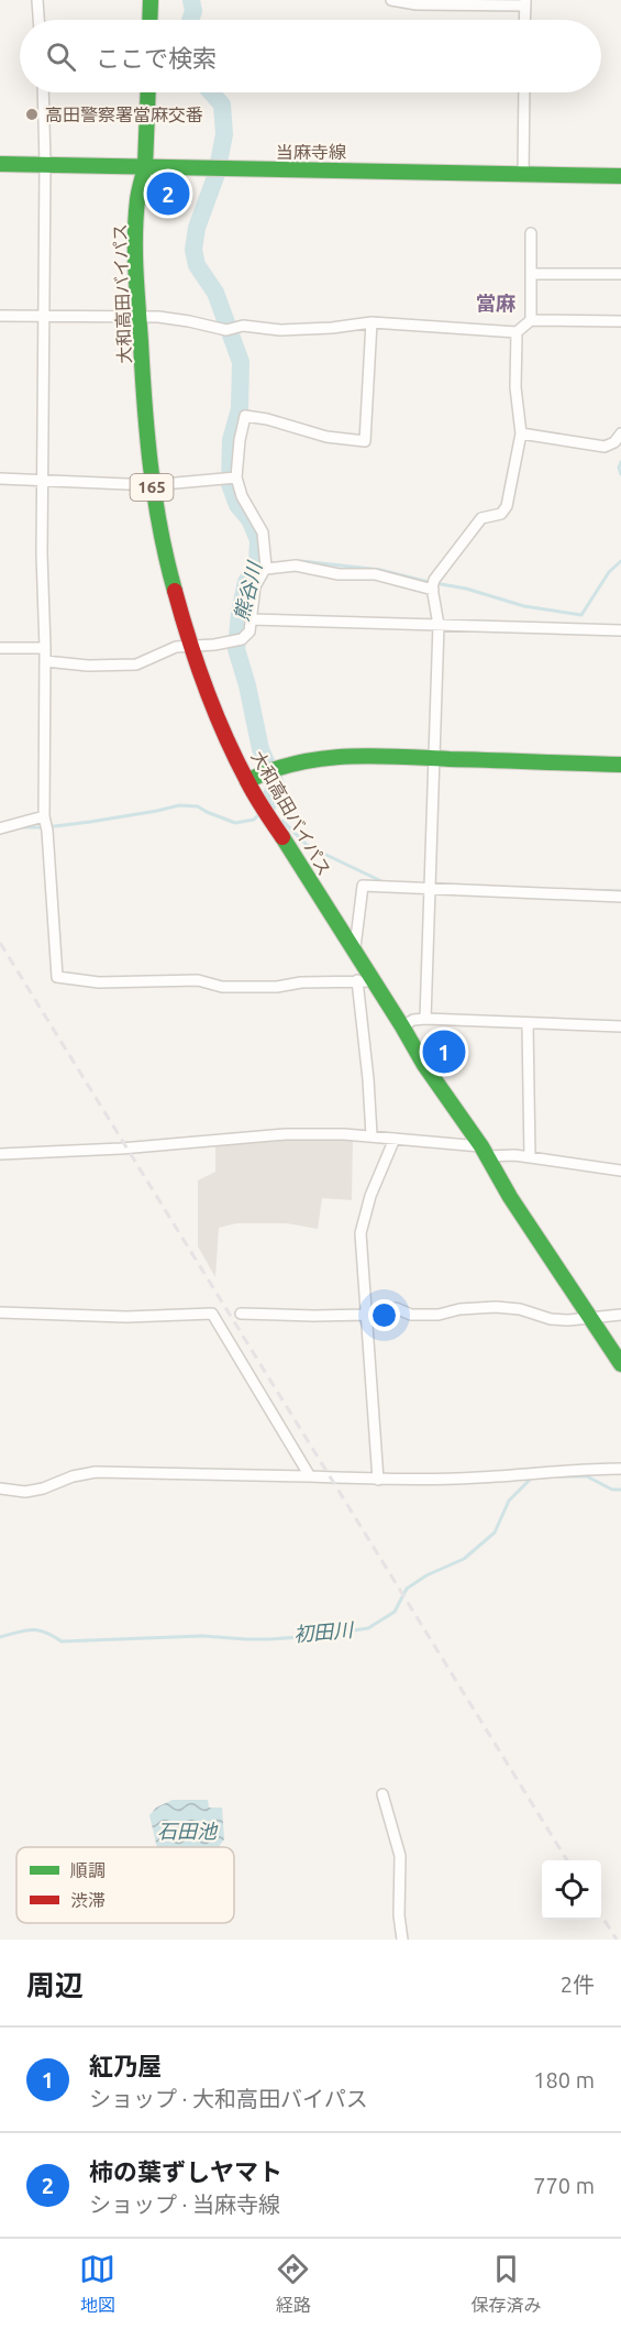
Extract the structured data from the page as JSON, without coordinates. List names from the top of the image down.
{
  "streets": {
    "main road": ["当麻寺線", "大和高田バイパス", "165"]
  },
  "crossings": [
    ["当麻寺線", "大和高田バイパス"]
  ],
  "districts": ["當麻"],
  "water": ["熊谷川", "初田川", "石田池"],
  "places": ["高田警察署當麻交番"],
  "legend": ["順調", "渋滞"],
  "page": {
    "search": "ここで検索",
    "pins": ["2", "1"],
    "heading": ["周辺", "2件"],
    "list": [
      {
        "mark": "1",
        "name": "紅乃屋",
        "note": "ショップ · 大和高田バイパス",
        "value": "180 m"
      },
      {
        "mark": "2",
        "name": "柿の葉ずしヤマト",
        "note": "ショップ · 当麻寺線",
        "value": "770 m"
      }
    ],
    "nav": ["地図", "経路", "保存済み"]
  }
}
